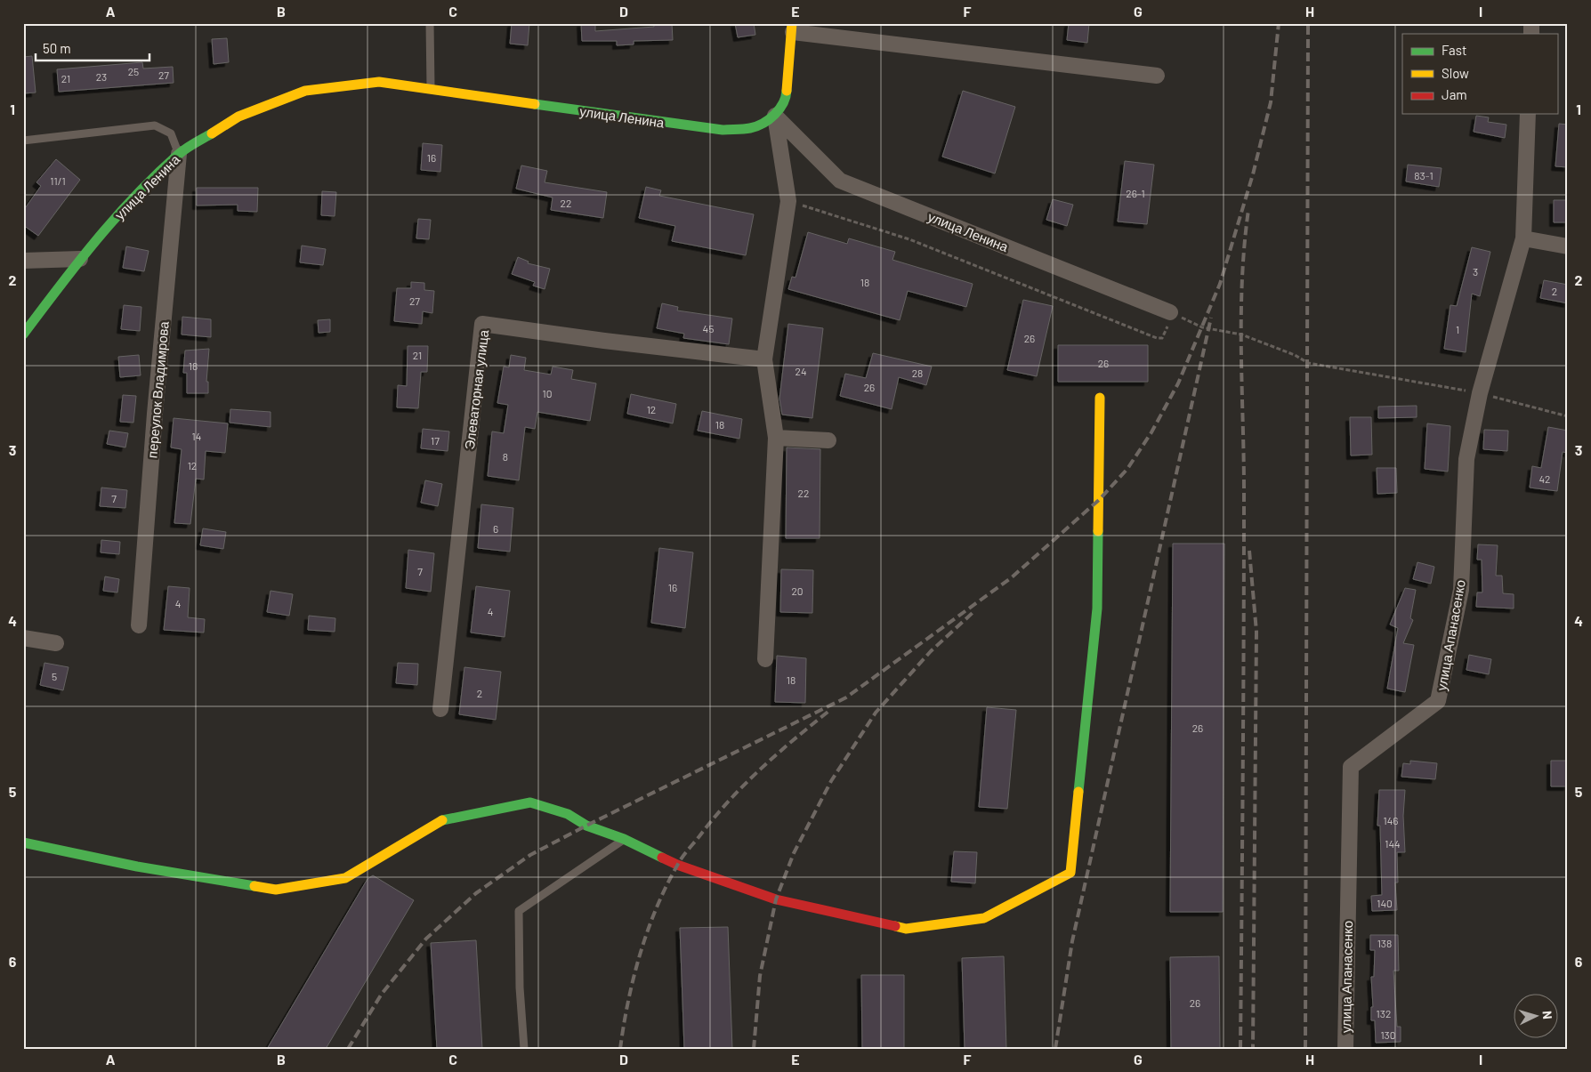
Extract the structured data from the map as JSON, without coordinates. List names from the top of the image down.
{
  "streets": {
    "street": [
      "улица Ленина",
      "переулок Владимрова",
      "Элеваторная улица",
      "улица Апанасенко"
    ]
  },
  "crossings": [
    ["улица Ленина", "переулок Владимрова"]
  ],
  "house_numbers": [
    "25",
    "27",
    "23",
    "21",
    "16",
    "83-1",
    "11/1",
    "26-1",
    "22",
    "3",
    "18",
    "2",
    "27",
    "45",
    "1",
    "26",
    "21",
    "26",
    "18",
    "24",
    "28",
    "26",
    "10",
    "12",
    "18",
    "14",
    "17",
    "8",
    "12",
    "42",
    "22",
    "7",
    "6",
    "7",
    "16",
    "20",
    "4",
    "4",
    "5",
    "18",
    "2",
    "26",
    "146",
    "144",
    "140",
    "138",
    "26",
    "132",
    "130"
  ],
  "legend": ["Fast", "Slow", "Jam"],
  "scale_bar": "50 m",
  "north": "right",
  "grid": {
    "columns": [
      "A",
      "B",
      "C",
      "D",
      "E",
      "F",
      "G",
      "H",
      "I"
    ],
    "rows": [
      "1",
      "2",
      "3",
      "4",
      "5",
      "6"
    ]
  }
}
